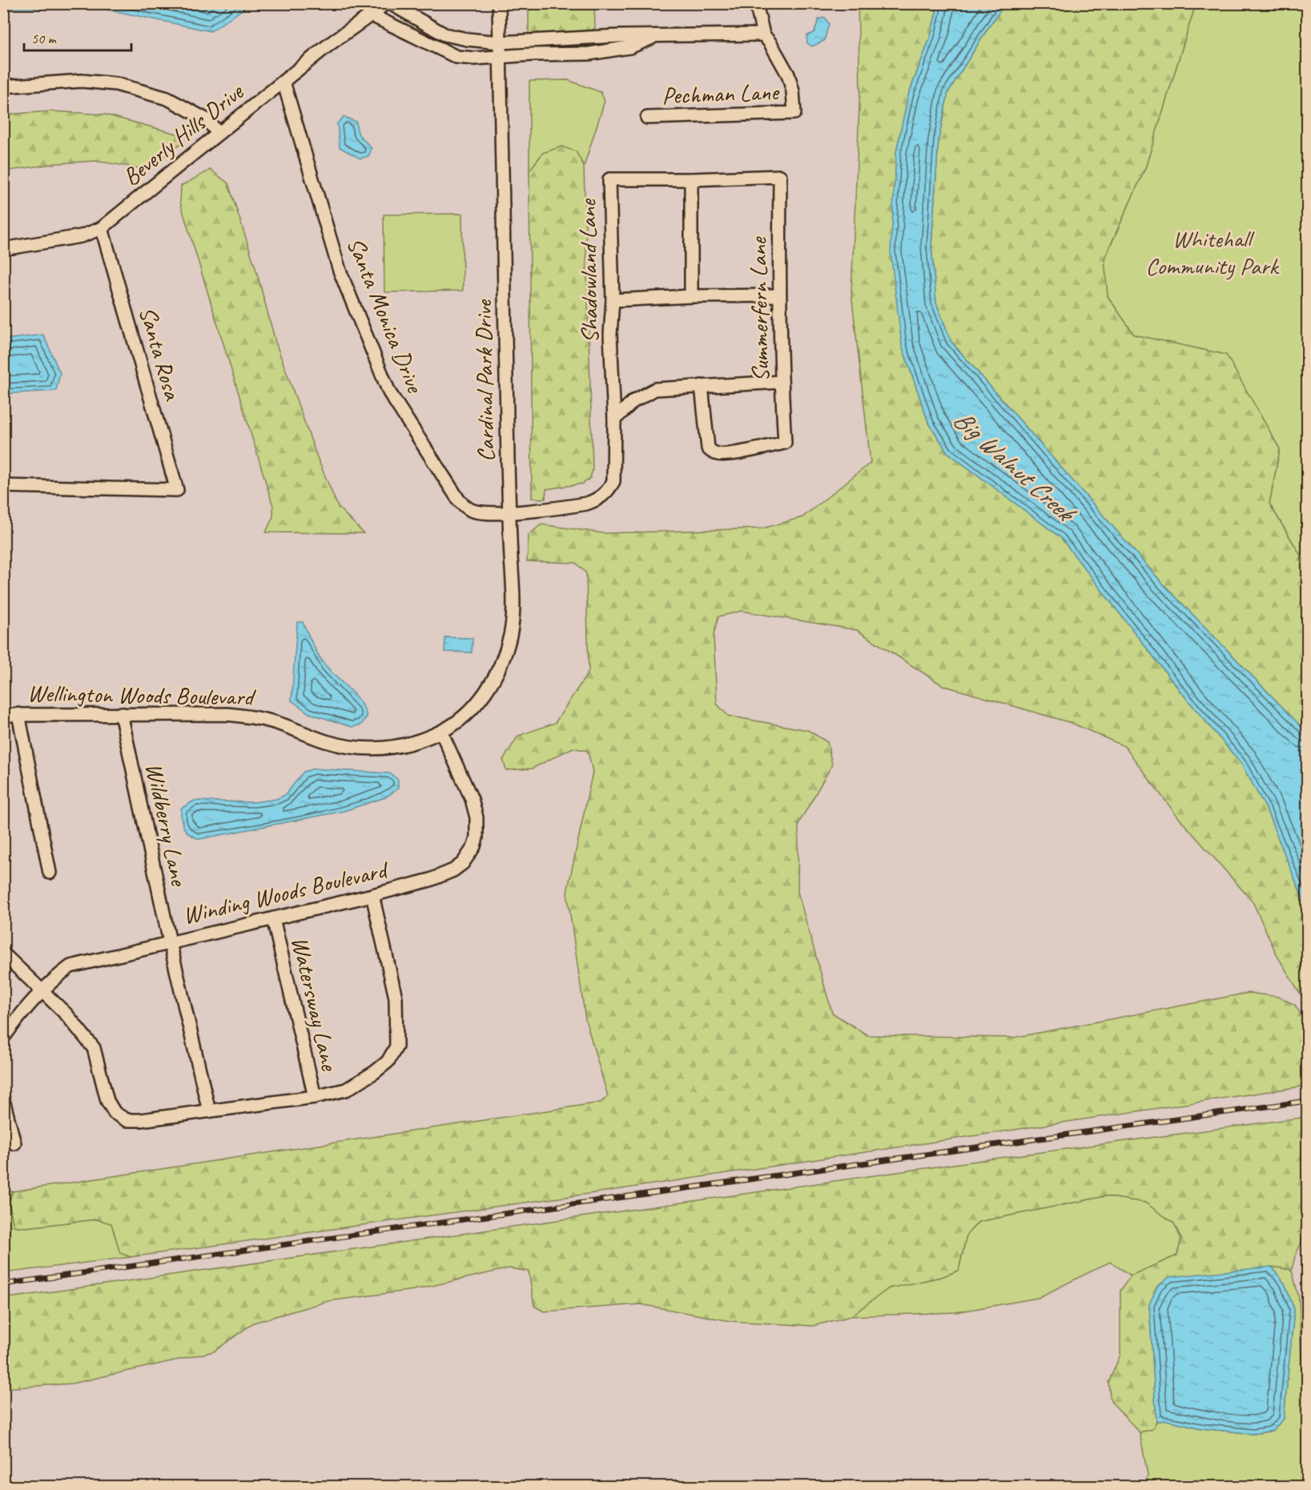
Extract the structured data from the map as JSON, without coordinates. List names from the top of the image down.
{
  "streets": {
    "street": [
      "Pechman Lane",
      "Beverly Hills Drive",
      "Shadowland Lane",
      "Summerfern Lane",
      "Santa Monica Drive",
      "Santa Rosa",
      "Cardinal Park Drive",
      "Wellington Woods Boulevard",
      "Wildberry Lane",
      "Winding Woods Boulevard",
      "Watersway Lane"
    ]
  },
  "crossings": [
    ["Beverly Hills Drive", "Santa Monica Drive"],
    ["Beverly Hills Drive", "Santa Rosa"],
    ["Shadowland Lane", "Summerfern Lane"],
    ["Shadowland Lane", "Santa Monica Drive"],
    ["Santa Monica Drive", "Cardinal Park Drive"],
    ["Cardinal Park Drive", "Wellington Woods Boulevard"],
    ["Cardinal Park Drive", "Winding Woods Boulevard"],
    ["Wellington Woods Boulevard", "Wildberry Lane"],
    ["Wellington Woods Boulevard", "Winding Woods Boulevard"],
    ["Wildberry Lane", "Winding Woods Boulevard"],
    ["Winding Woods Boulevard", "Watersway Lane"]
  ],
  "water": ["Big Walnut Creek"],
  "parks": ["Whitehall Community Park"],
  "scale_bar": "50 m"
}
